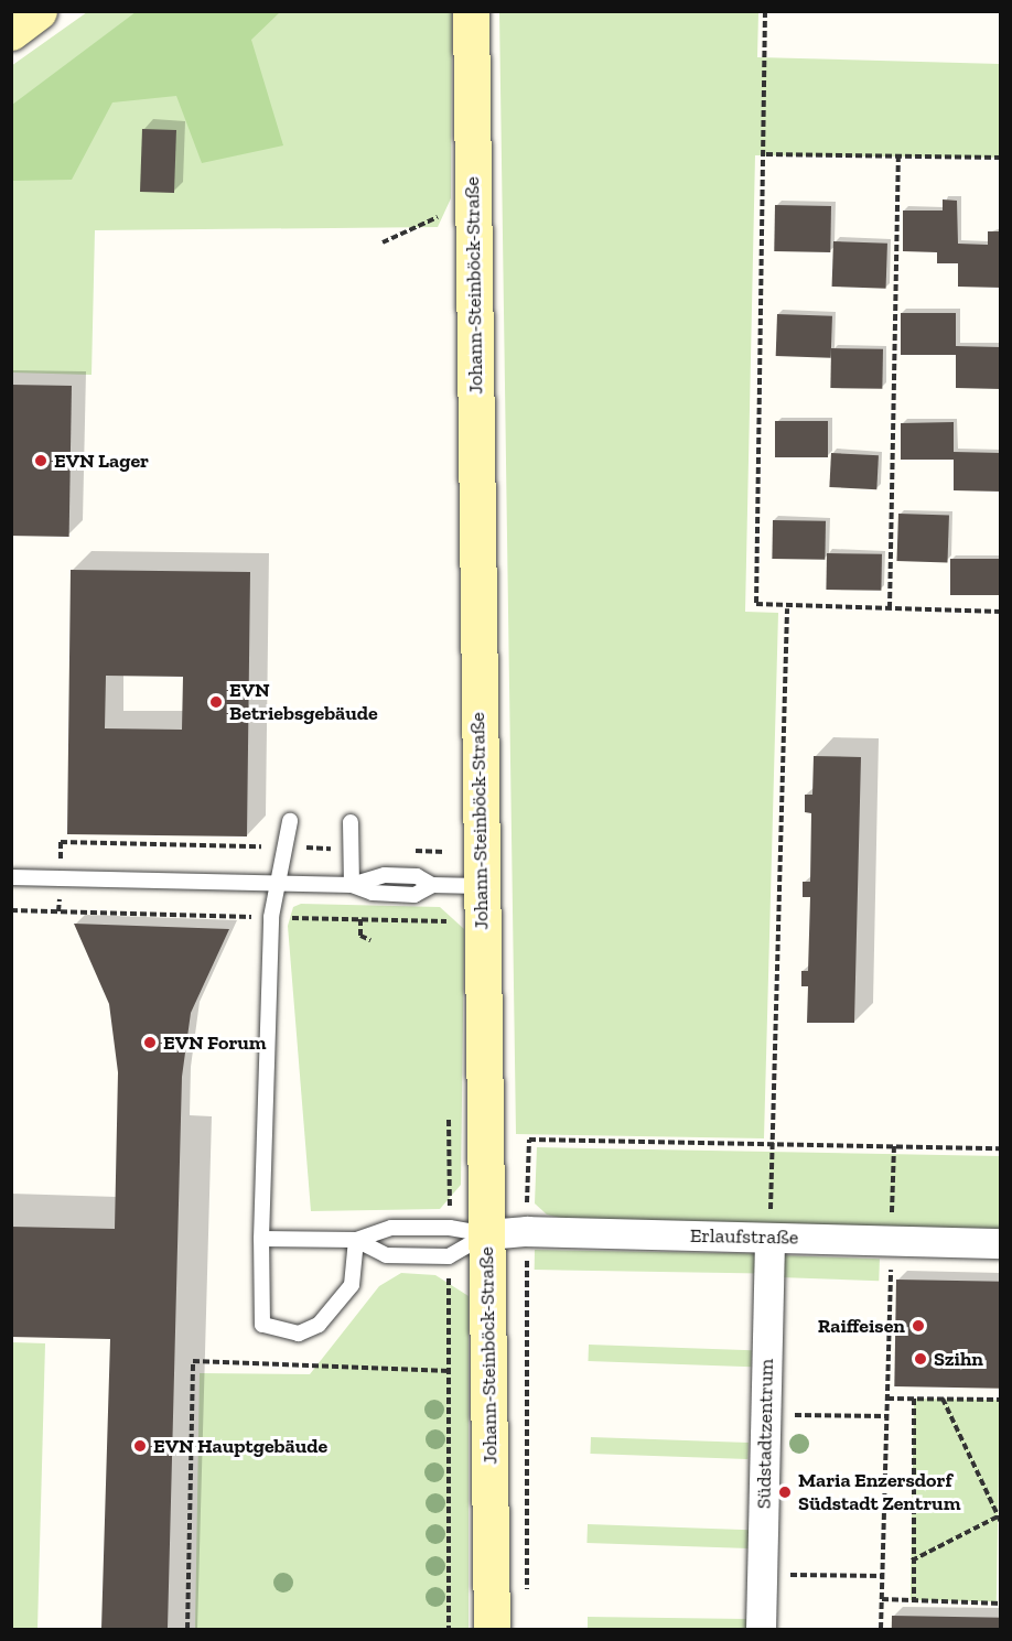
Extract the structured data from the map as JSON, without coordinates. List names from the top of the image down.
{
  "streets": {
    "street": ["Johann-Steinböck-Straße", "Erlaufstraße", "Südstadtzentrum"]
  },
  "crossings": [
    ["Johann-Steinböck-Straße", "Erlaufstraße"],
    ["Erlaufstraße", "Südstadtzentrum"]
  ],
  "places": [
    "EVN Lager",
    "EVN Betriebsgebäude",
    "EVN Forum",
    "Raiffeisen",
    "Szihn",
    "EVN Hauptgebäude",
    "Maria Enzersdorf Südstadt Zentrum"
  ]
}
